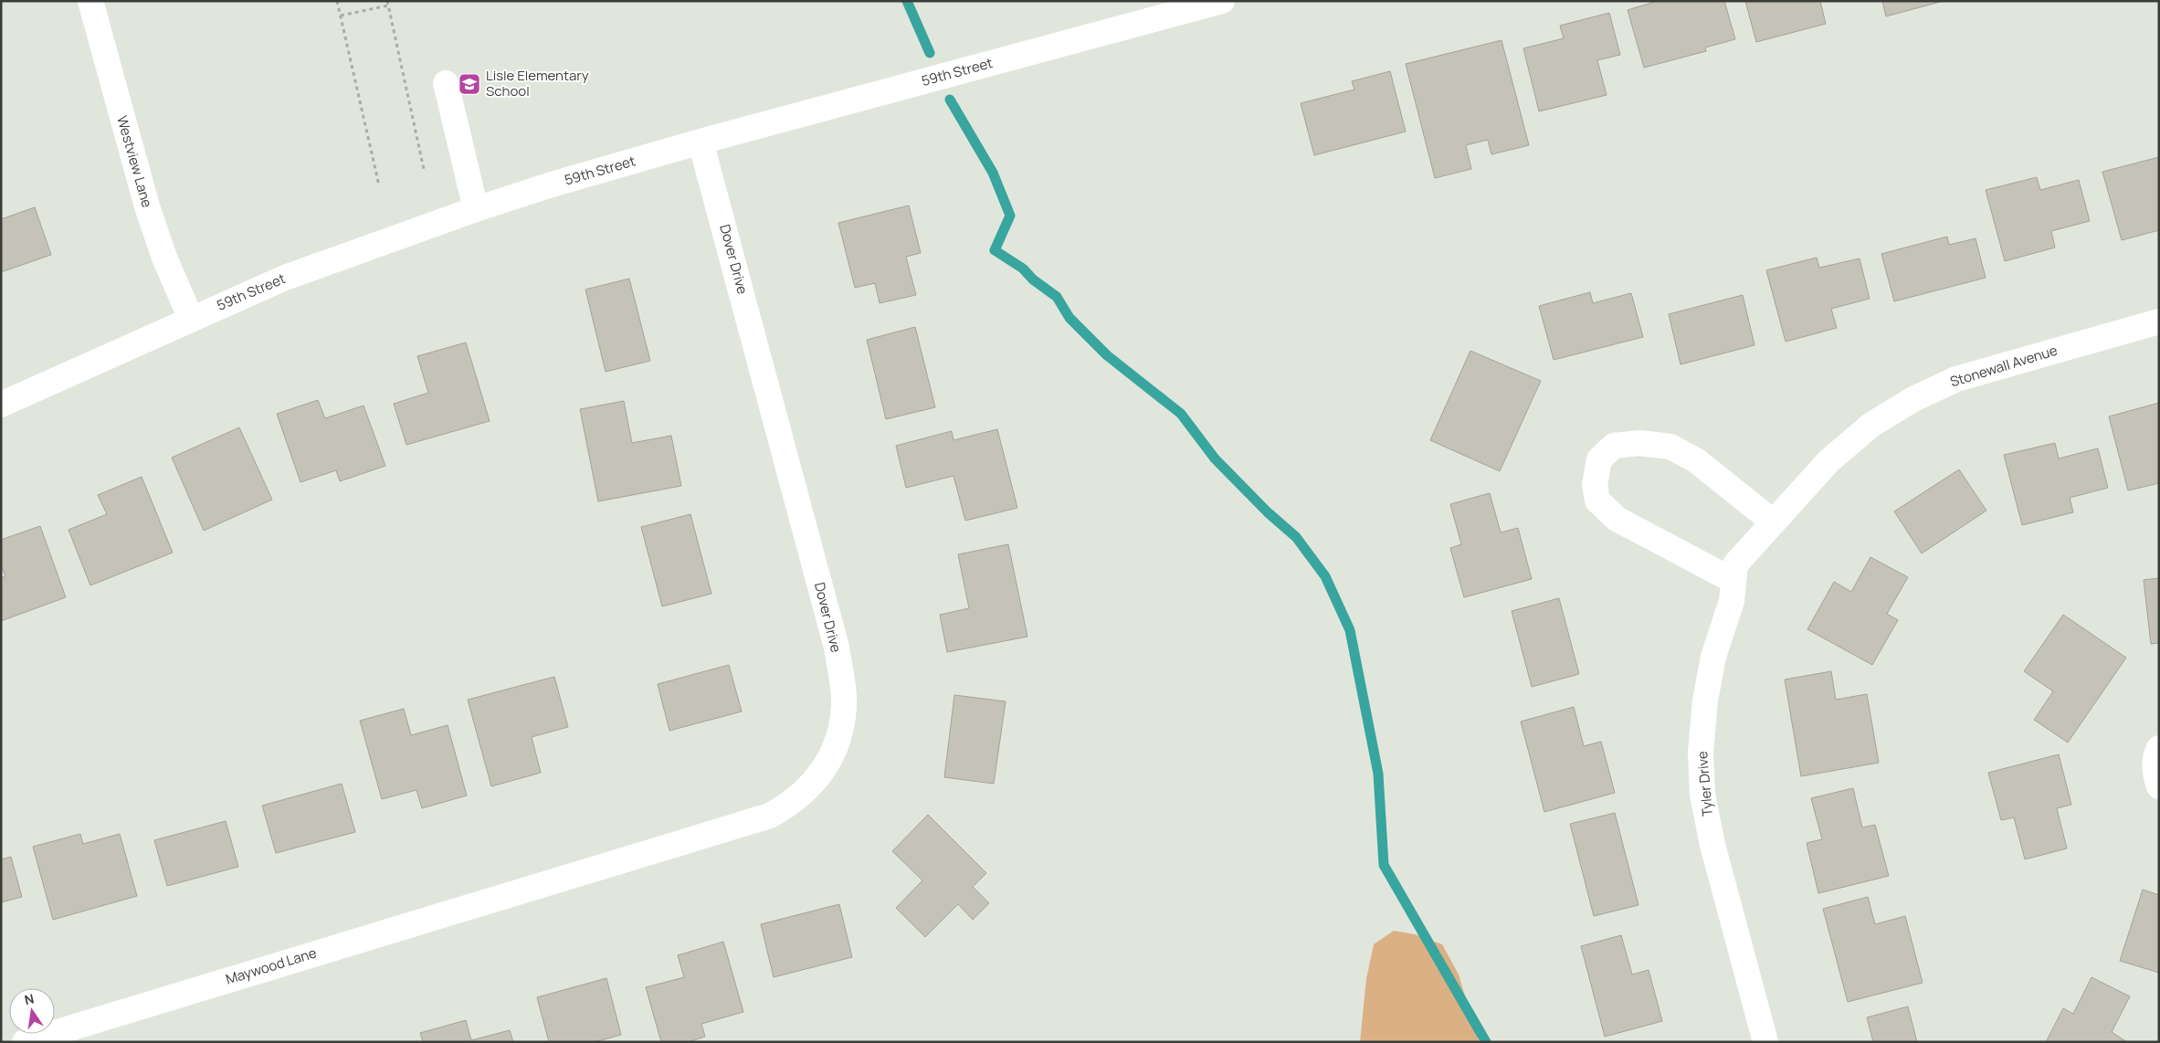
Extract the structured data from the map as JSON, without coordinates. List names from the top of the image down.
{
  "streets": {
    "street": [
      "59th Street",
      "Westview Lane",
      "Dover Drive",
      "Stonewall Avenue",
      "Tyler Drive",
      "Maywood Lane"
    ]
  },
  "crossings": [
    ["59th Street", "Westview Lane"],
    ["59th Street", "Dover Drive"],
    ["Dover Drive", "Maywood Lane"],
    ["Stonewall Avenue", "Tyler Drive"]
  ],
  "places": {
    "school or university": ["Lisle Elementary School"]
  },
  "north": "top"
}
